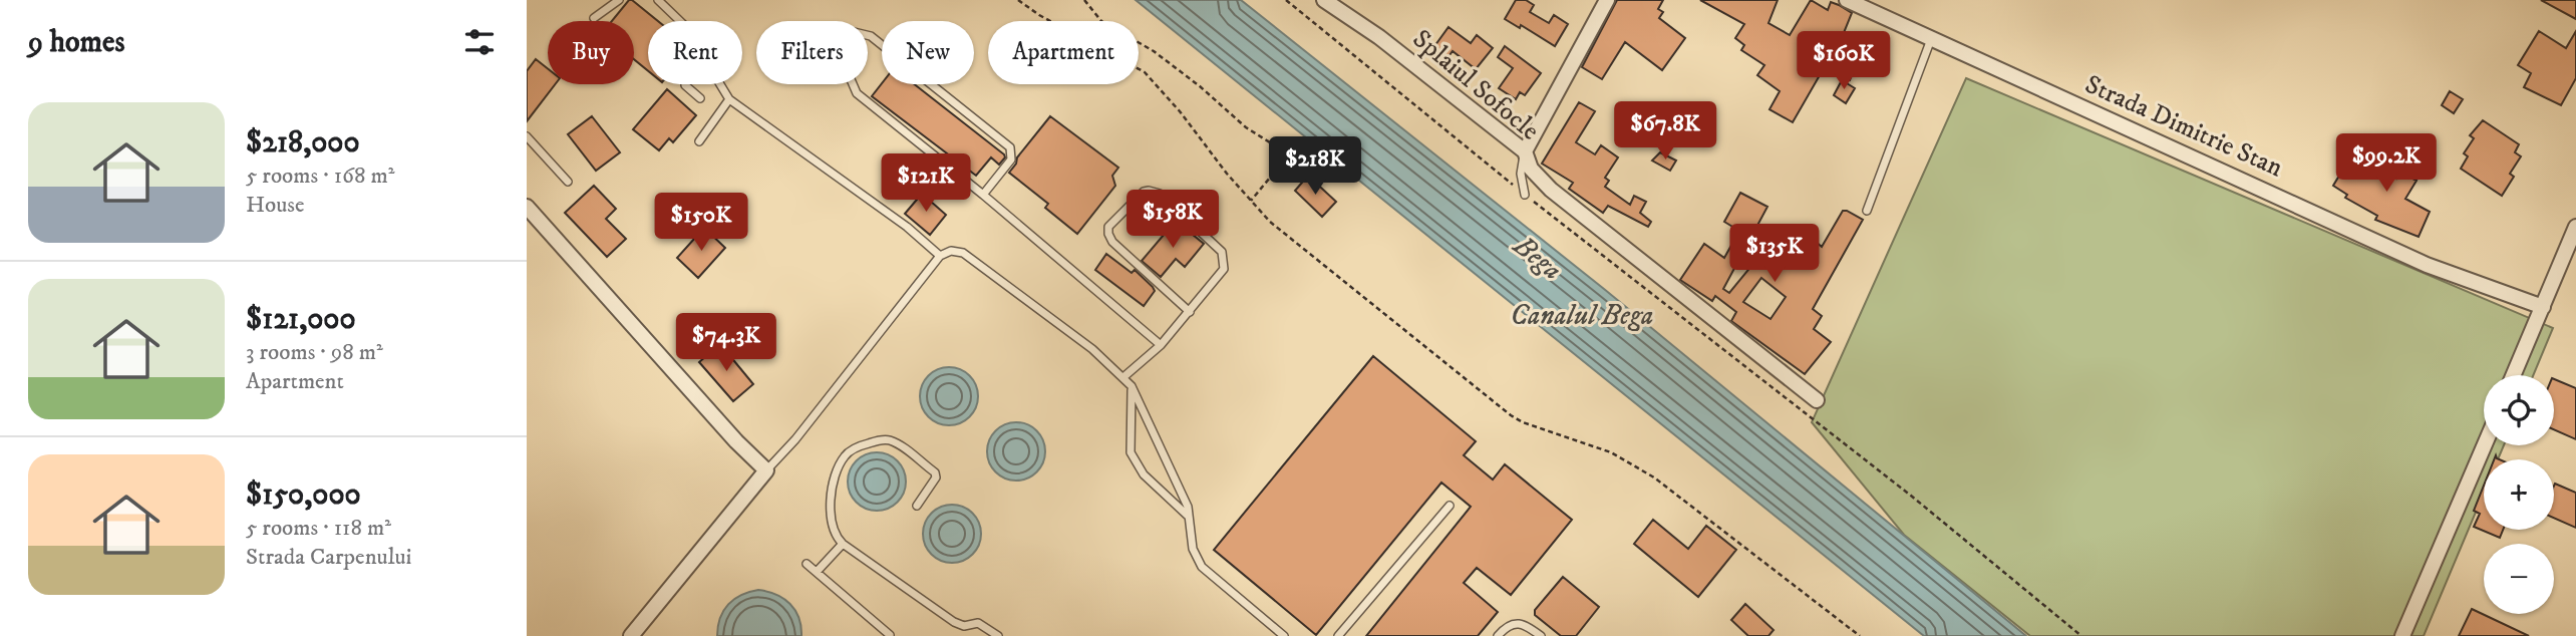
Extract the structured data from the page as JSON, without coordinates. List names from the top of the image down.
{
  "streets": {
    "street": ["Splaiul Sofocle", "Strada Dimitrie Stan"]
  },
  "water": ["Bega", "Canalul Bega"],
  "page": {
    "heading": "9 homes",
    "chip": [
      "Buy",
      "Rent",
      "Filters",
      "New",
      "Apartment"
    ],
    "price": [
      "$160K",
      "$67.8K",
      "$99.2K",
      "$218K",
      "$121K",
      "$158K",
      "$150K",
      "$135K",
      "$74.3K"
    ],
    "list": [
      {
        "name": "$218,000",
        "note": "5 rooms · 168 m² · House"
      },
      {
        "name": "$121,000",
        "note": "3 rooms · 98 m² · Apartment"
      },
      {
        "name": "$150,000",
        "note": "5 rooms · 118 m² · Strada Carpenului"
      }
    ],
    "map_buttons": ["+", "−"]
  }
}
